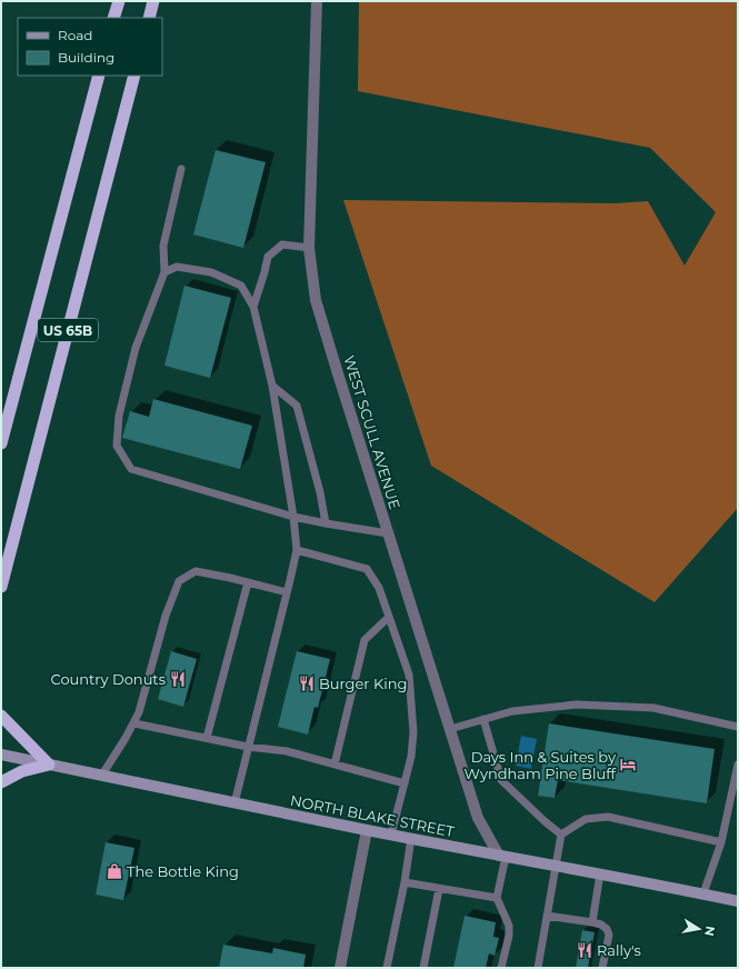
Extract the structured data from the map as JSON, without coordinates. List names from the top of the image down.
{
  "streets": {
    "highway": ["US 65B"],
    "main road": ["NORTH BLAKE STREET"],
    "street": ["WEST SCULL AVENUE"]
  },
  "crossings": [
    ["WEST SCULL AVENUE", "NORTH BLAKE STREET"]
  ],
  "places": {
    "restaurant": ["Country Donuts", "Burger King", "Rally's"],
    "hotel": ["Days Inn & Suites by Wyndham Pine Bluff"],
    "shop": ["The Bottle King"]
  },
  "legend": ["Road", "Building"],
  "north": "right"
}
